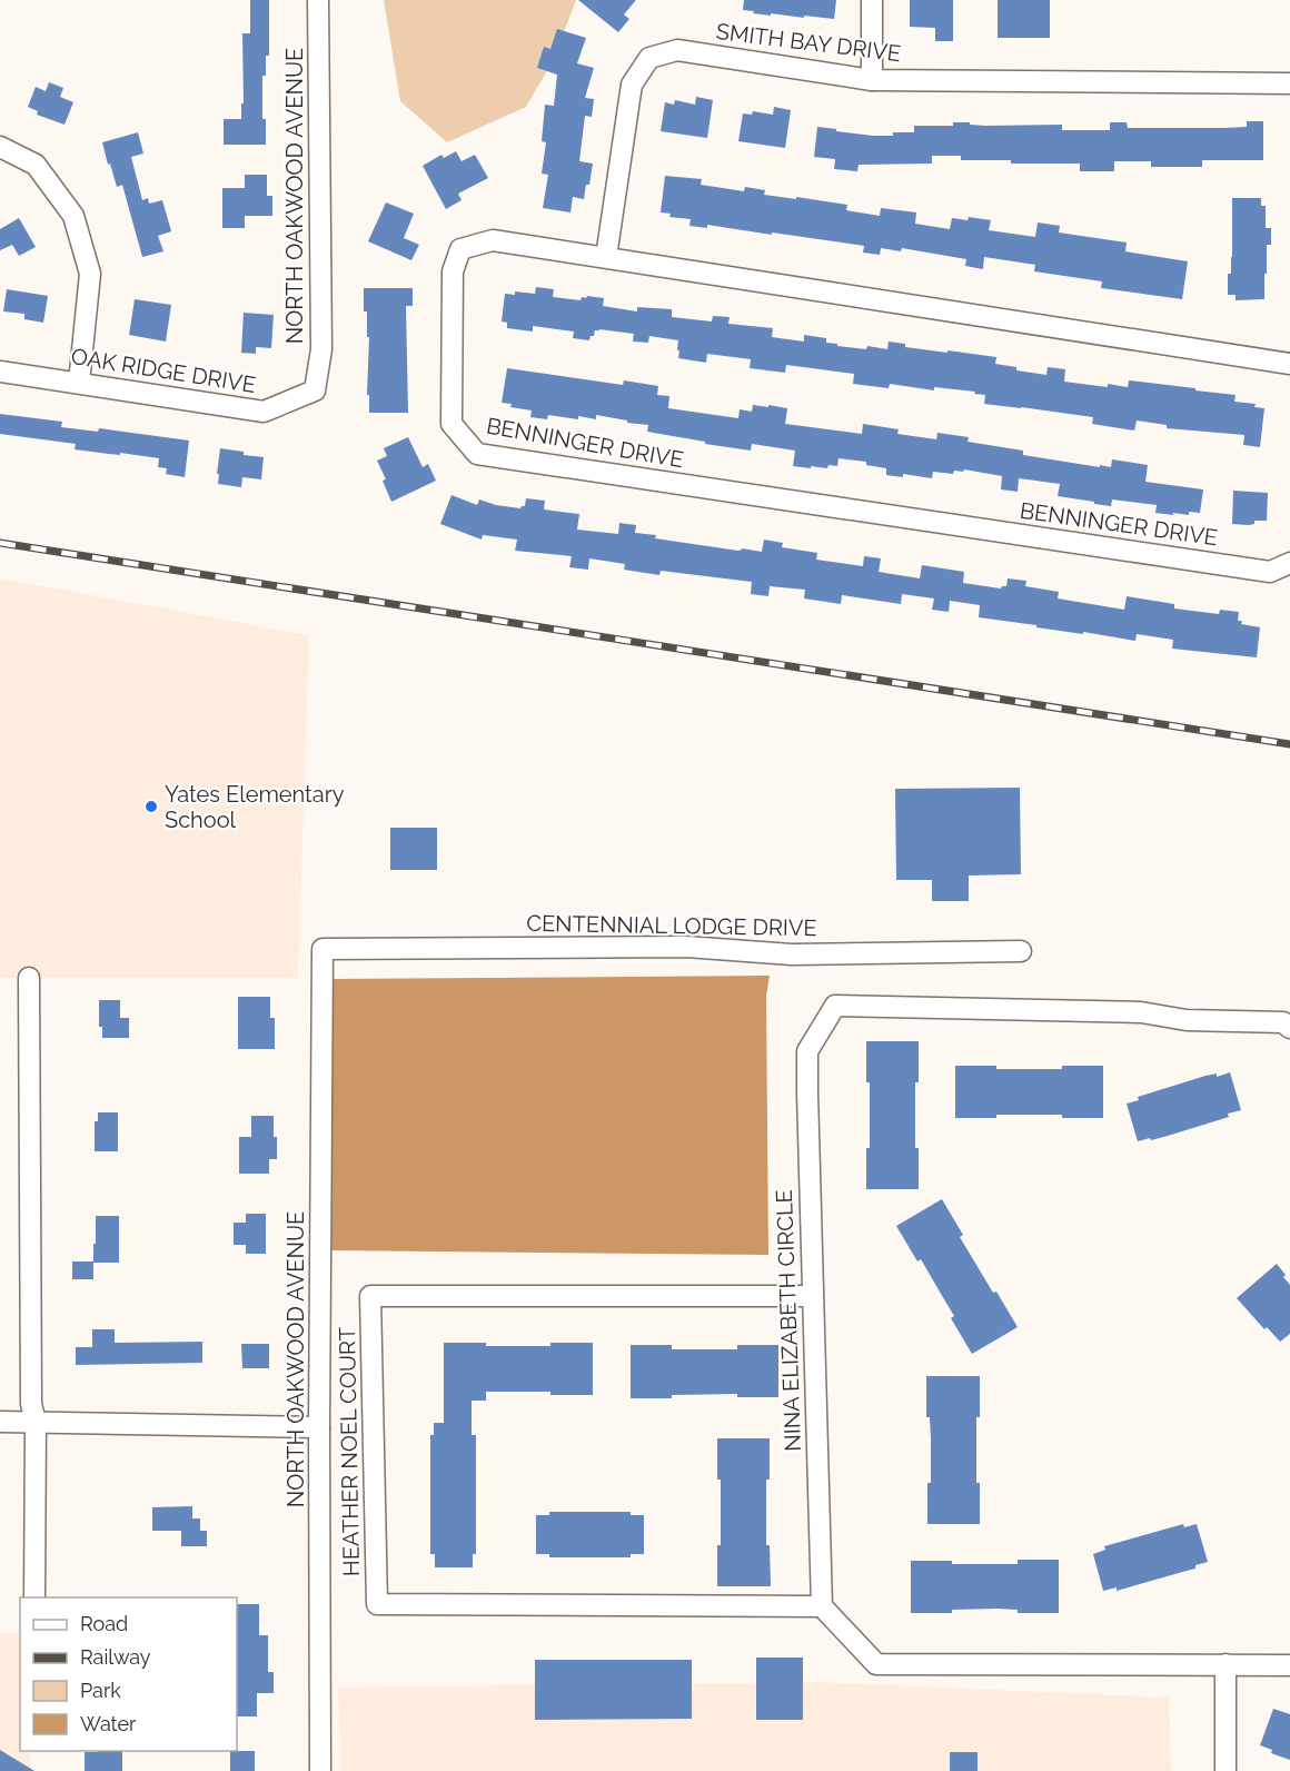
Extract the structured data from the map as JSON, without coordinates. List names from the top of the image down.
{
  "streets": {
    "street": [
      "SMITH BAY DRIVE",
      "NORTH OAKWOOD AVENUE",
      "OAK RIDGE DRIVE",
      "BENNINGER DRIVE",
      "CENTENNIAL LODGE DRIVE",
      "NINA ELIZABETH CIRCLE",
      "HEATHER NOEL COURT"
    ]
  },
  "crossings": [
    ["SMITH BAY DRIVE", "BENNINGER DRIVE"],
    ["NORTH OAKWOOD AVENUE", "OAK RIDGE DRIVE"],
    ["NORTH OAKWOOD AVENUE", "CENTENNIAL LODGE DRIVE"],
    ["NINA ELIZABETH CIRCLE", "HEATHER NOEL COURT"]
  ],
  "places": ["Yates Elementary School"],
  "legend": [
    "Road",
    "Railway",
    "Park",
    "Water"
  ]
}
